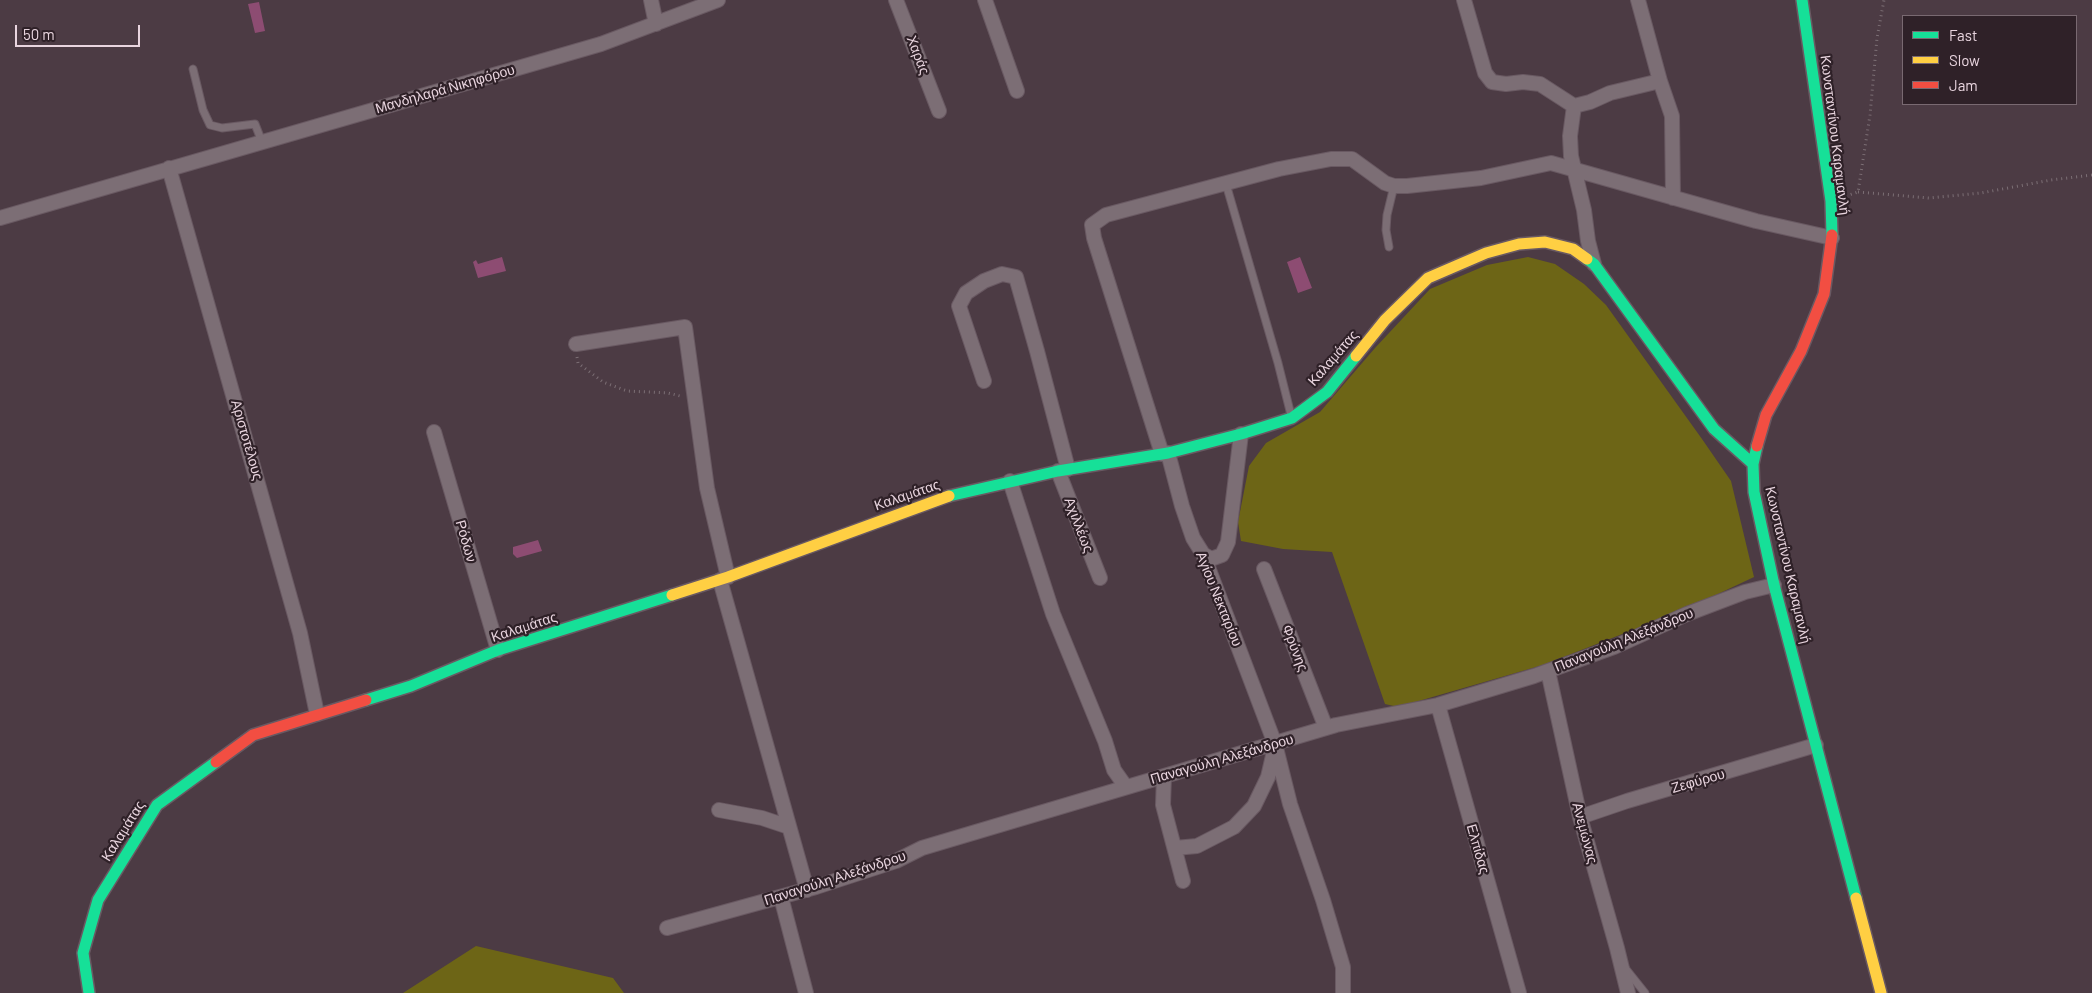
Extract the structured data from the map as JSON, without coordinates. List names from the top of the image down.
{
  "streets": {
    "street": [
      "Χαράς",
      "Μανδηλαρά Νικηφόρου",
      "Κωνσταντίνου Καραμανλή",
      "Καλαμάτας",
      "Αριστοτέλους",
      "Αχιλλέως",
      "Ρόδων",
      "Αγίου Νεκταρίου",
      "Παναγούλη Αλεξάνδρου",
      "Φρύνης",
      "Ζεφύρου",
      "Ανεμώνας",
      "Ελπίδας"
    ]
  },
  "crossings": [
    ["Μανδηλαρά Νικηφόρου", "Αριστοτέλους"],
    ["Κωνσταντίνου Καραμανλή", "Καλαμάτας"],
    ["Κωνσταντίνου Καραμανλή", "Παναγούλη Αλεξάνδρου"],
    ["Κωνσταντίνου Καραμανλή", "Ζεφύρου"],
    ["Καλαμάτας", "Αριστοτέλους"],
    ["Καλαμάτας", "Αχιλλέως"],
    ["Καλαμάτας", "Ρόδων"],
    ["Καλαμάτας", "Αγίου Νεκταρίου"],
    ["Αγίου Νεκταρίου", "Παναγούλη Αλεξάνδρου"],
    ["Παναγούλη Αλεξάνδρου", "Φρύνης"],
    ["Παναγούλη Αλεξάνδρου", "Ανεμώνας"],
    ["Παναγούλη Αλεξάνδρου", "Ελπίδας"],
    ["Ζεφύρου", "Ανεμώνας"]
  ],
  "legend": ["Fast", "Slow", "Jam"],
  "scale_bar": "50 m"
}
